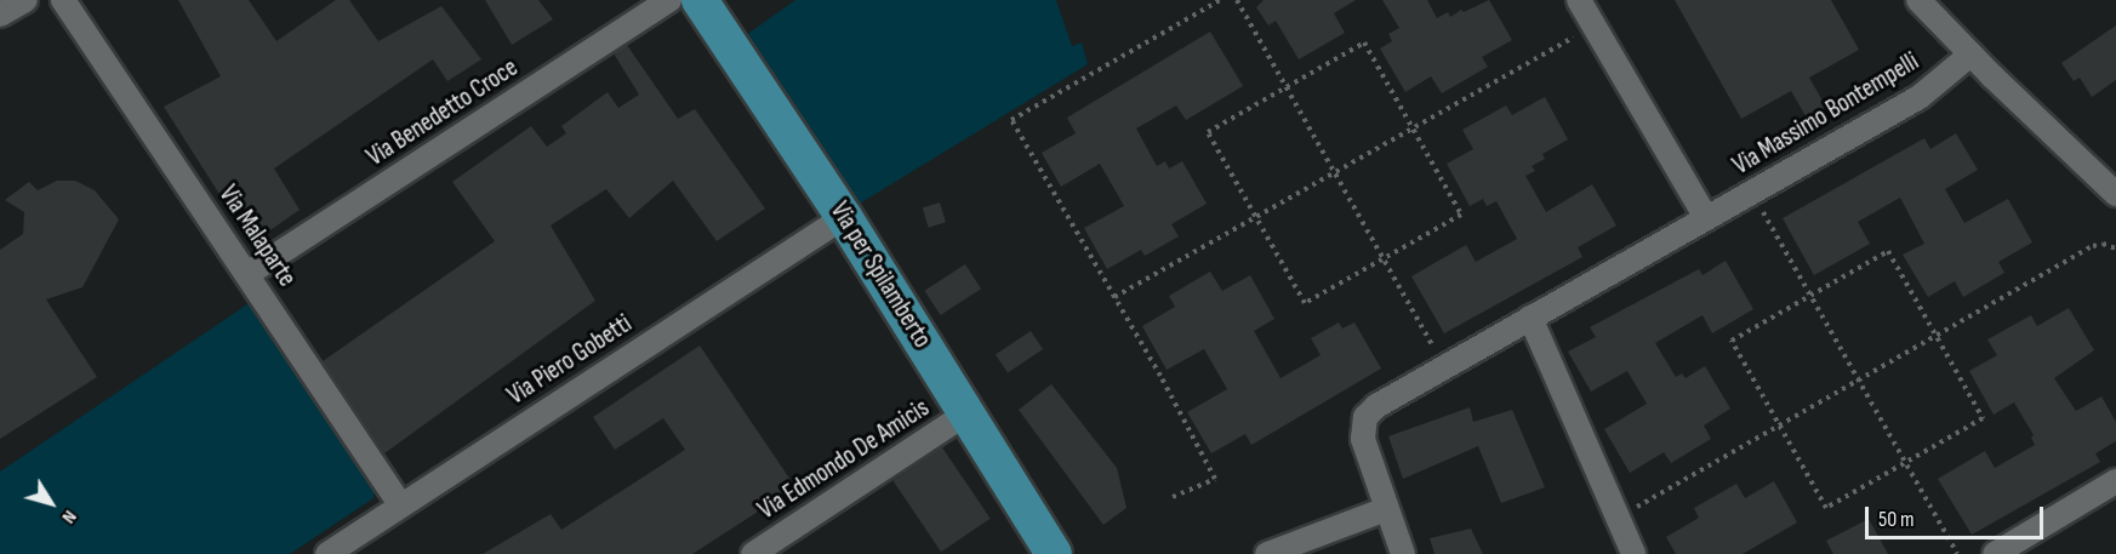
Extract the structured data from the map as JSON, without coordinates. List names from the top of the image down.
{
  "streets": {
    "main road": ["Via per Spilamberto"],
    "street": [
      "Via Benedetto Croce",
      "Via Massimo Bontempelli",
      "Via Malaparte",
      "Via Piero Gobetti",
      "Via Edmondo De Amicis"
    ]
  },
  "crossings": [
    ["Via Benedetto Croce", "Via Malaparte"],
    ["Via Malaparte", "Via Piero Gobetti"],
    ["Via per Spilamberto", "Via Piero Gobetti"],
    ["Via per Spilamberto", "Via Edmondo De Amicis"]
  ],
  "scale_bar": "50 m",
  "north": "bottom right"
}
